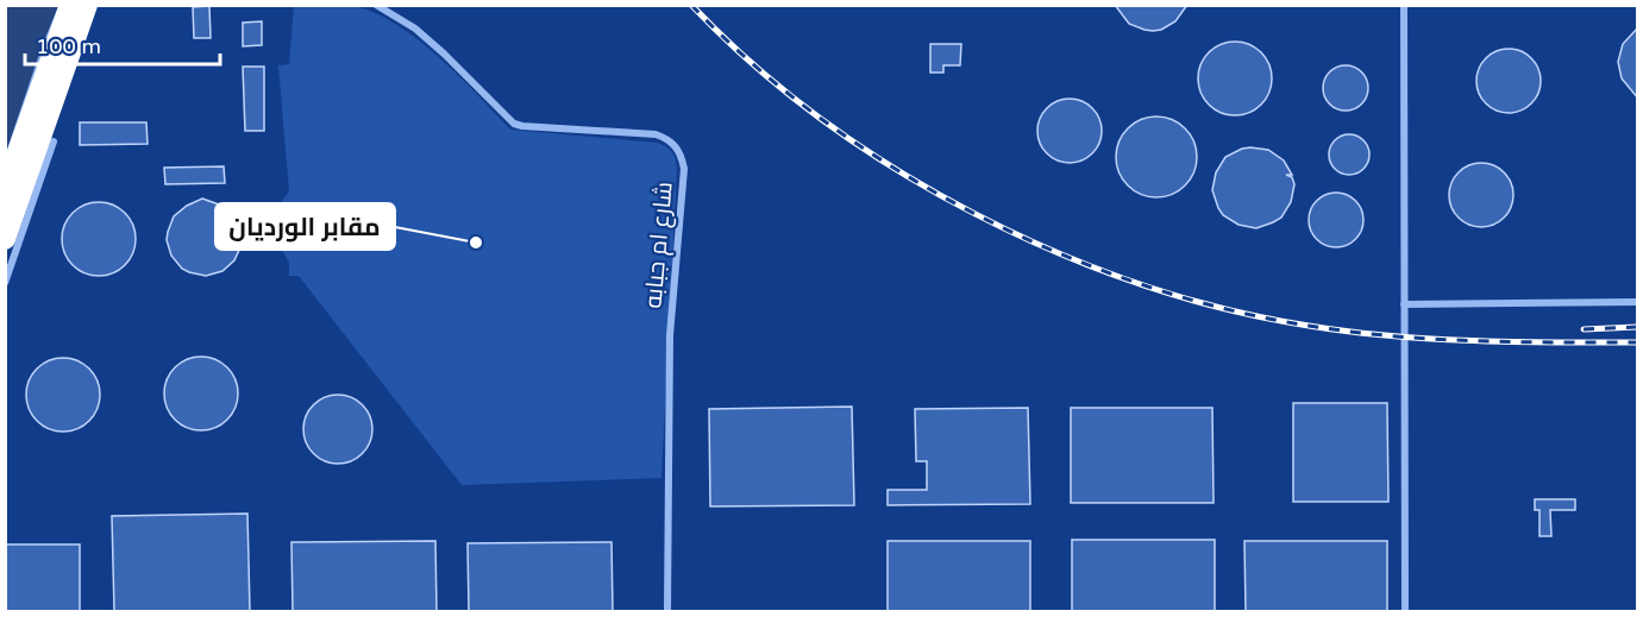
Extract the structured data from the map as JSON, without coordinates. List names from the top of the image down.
{
  "streets": {
    "street": ["شارع ام جبابه"]
  },
  "places": ["مقابر الورديان"],
  "scale_bar": "100 m"
}
